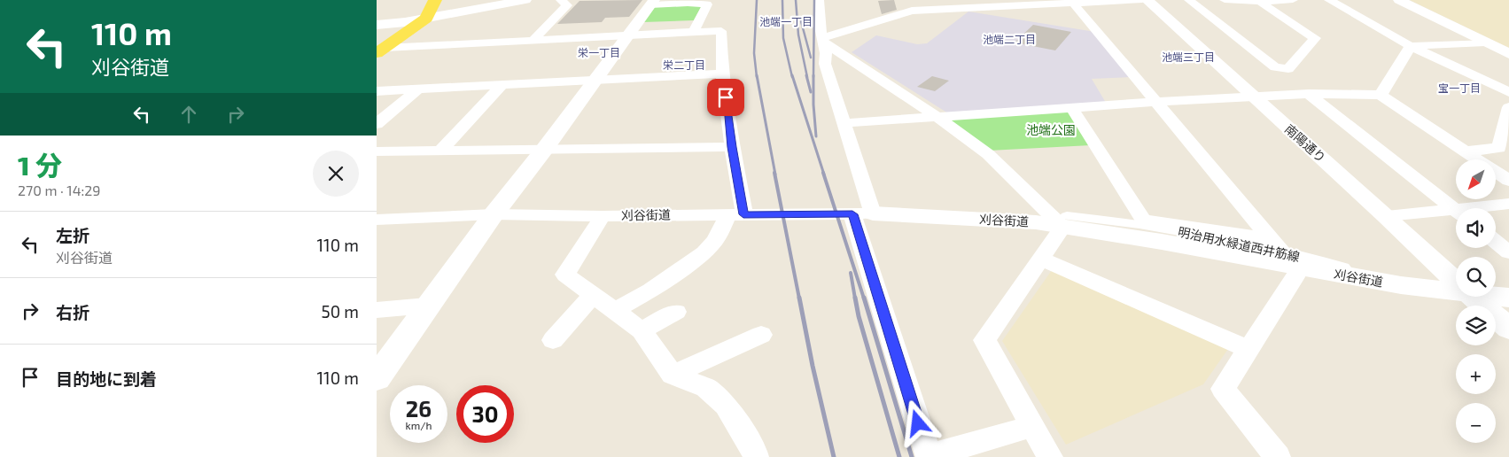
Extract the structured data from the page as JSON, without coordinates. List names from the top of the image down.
{
  "streets": {
    "street": ["南陽通り", "刈谷街道", "明治用水緑道西井筋線"]
  },
  "crossings": [
    ["刈谷街道", "明治用水緑道西井筋線"]
  ],
  "districts": [
    "池端一丁目",
    "池端二丁目",
    "栄一丁目",
    "池端三丁目",
    "栄二丁目",
    "宝一丁目"
  ],
  "parks": ["池端公園"],
  "north": "bottom left",
  "page": {
    "turn": ["110 m", "刈谷街道"],
    "heading": ["1 分", "270 m · 14:29"],
    "map_buttons": ["+", "−"],
    "list": [
      {
        "name": "左折",
        "note": "刈谷街道",
        "value": "110 m"
      },
      {
        "name": "右折",
        "value": "50 m"
      },
      {
        "name": "目的地に到着",
        "value": "110 m"
      }
    ],
    "speed": "26 km/h",
    "limit": "30"
  }
}
